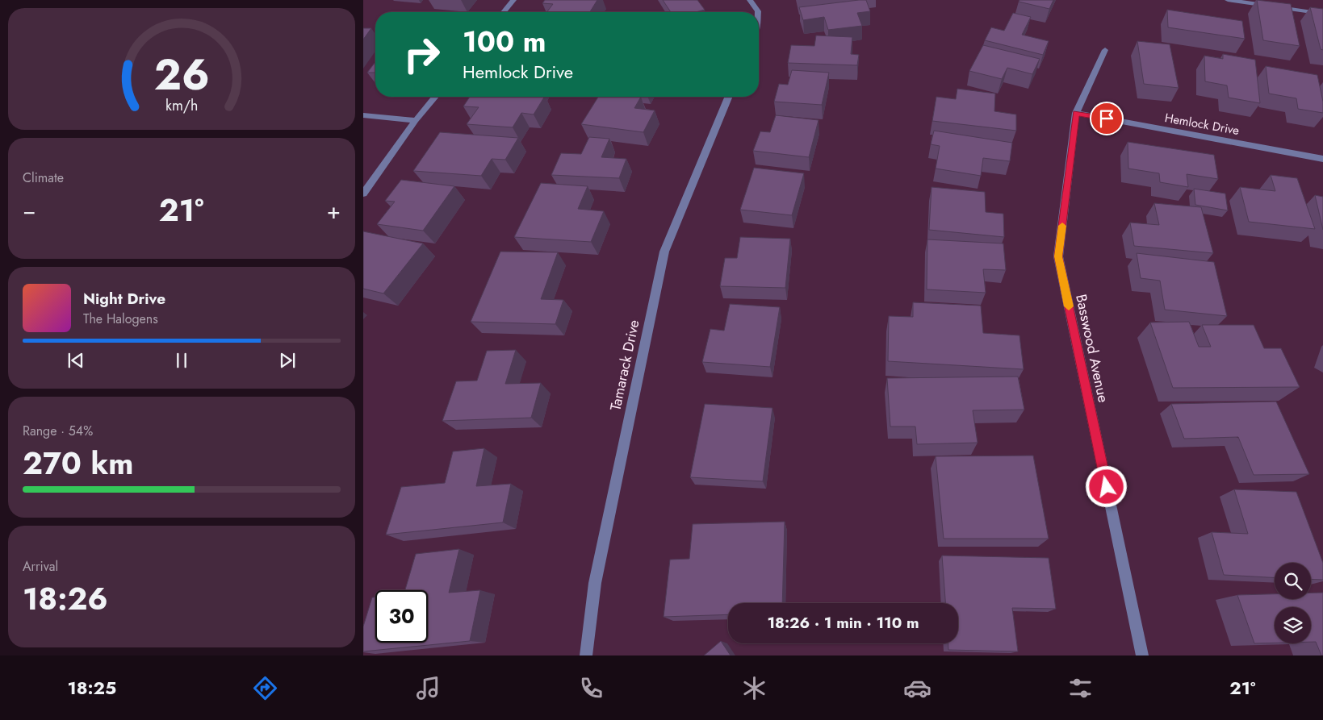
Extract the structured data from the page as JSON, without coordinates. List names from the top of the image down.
{
  "streets": {
    "street": ["Hemlock Drive", "Basswood Avenue", "Tamarack Drive"]
  },
  "crossings": [
    ["Hemlock Drive", "Basswood Avenue"]
  ],
  "page": {
    "turn": ["100 m", "Hemlock Drive"],
    "tile": [
      "Climate",
      ["Range · 54%", "270 km"],
      ["Arrival", "18:26"]
    ],
    "heat": ["−", "21°", "+"],
    "song": ["Night Drive", "The Halogens"],
    "limit": "30",
    "trip": "18:26 · 1 min · 110 m",
    "tabs": ["18:25", "21°"],
    "gauge": ["26", "km/h"]
  }
}
